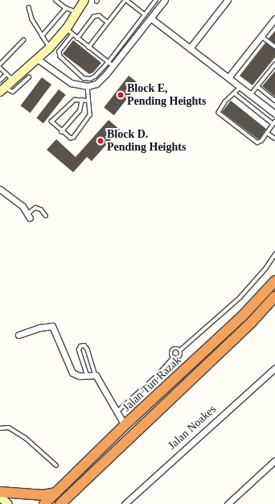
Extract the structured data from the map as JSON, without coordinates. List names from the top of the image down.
{
  "streets": {
    "highway": ["Jalan Tun Razak"],
    "street": ["Jalan Noakes"]
  },
  "places": ["Block E, Pending Heights", "Block D. Pending Heights"]
}
